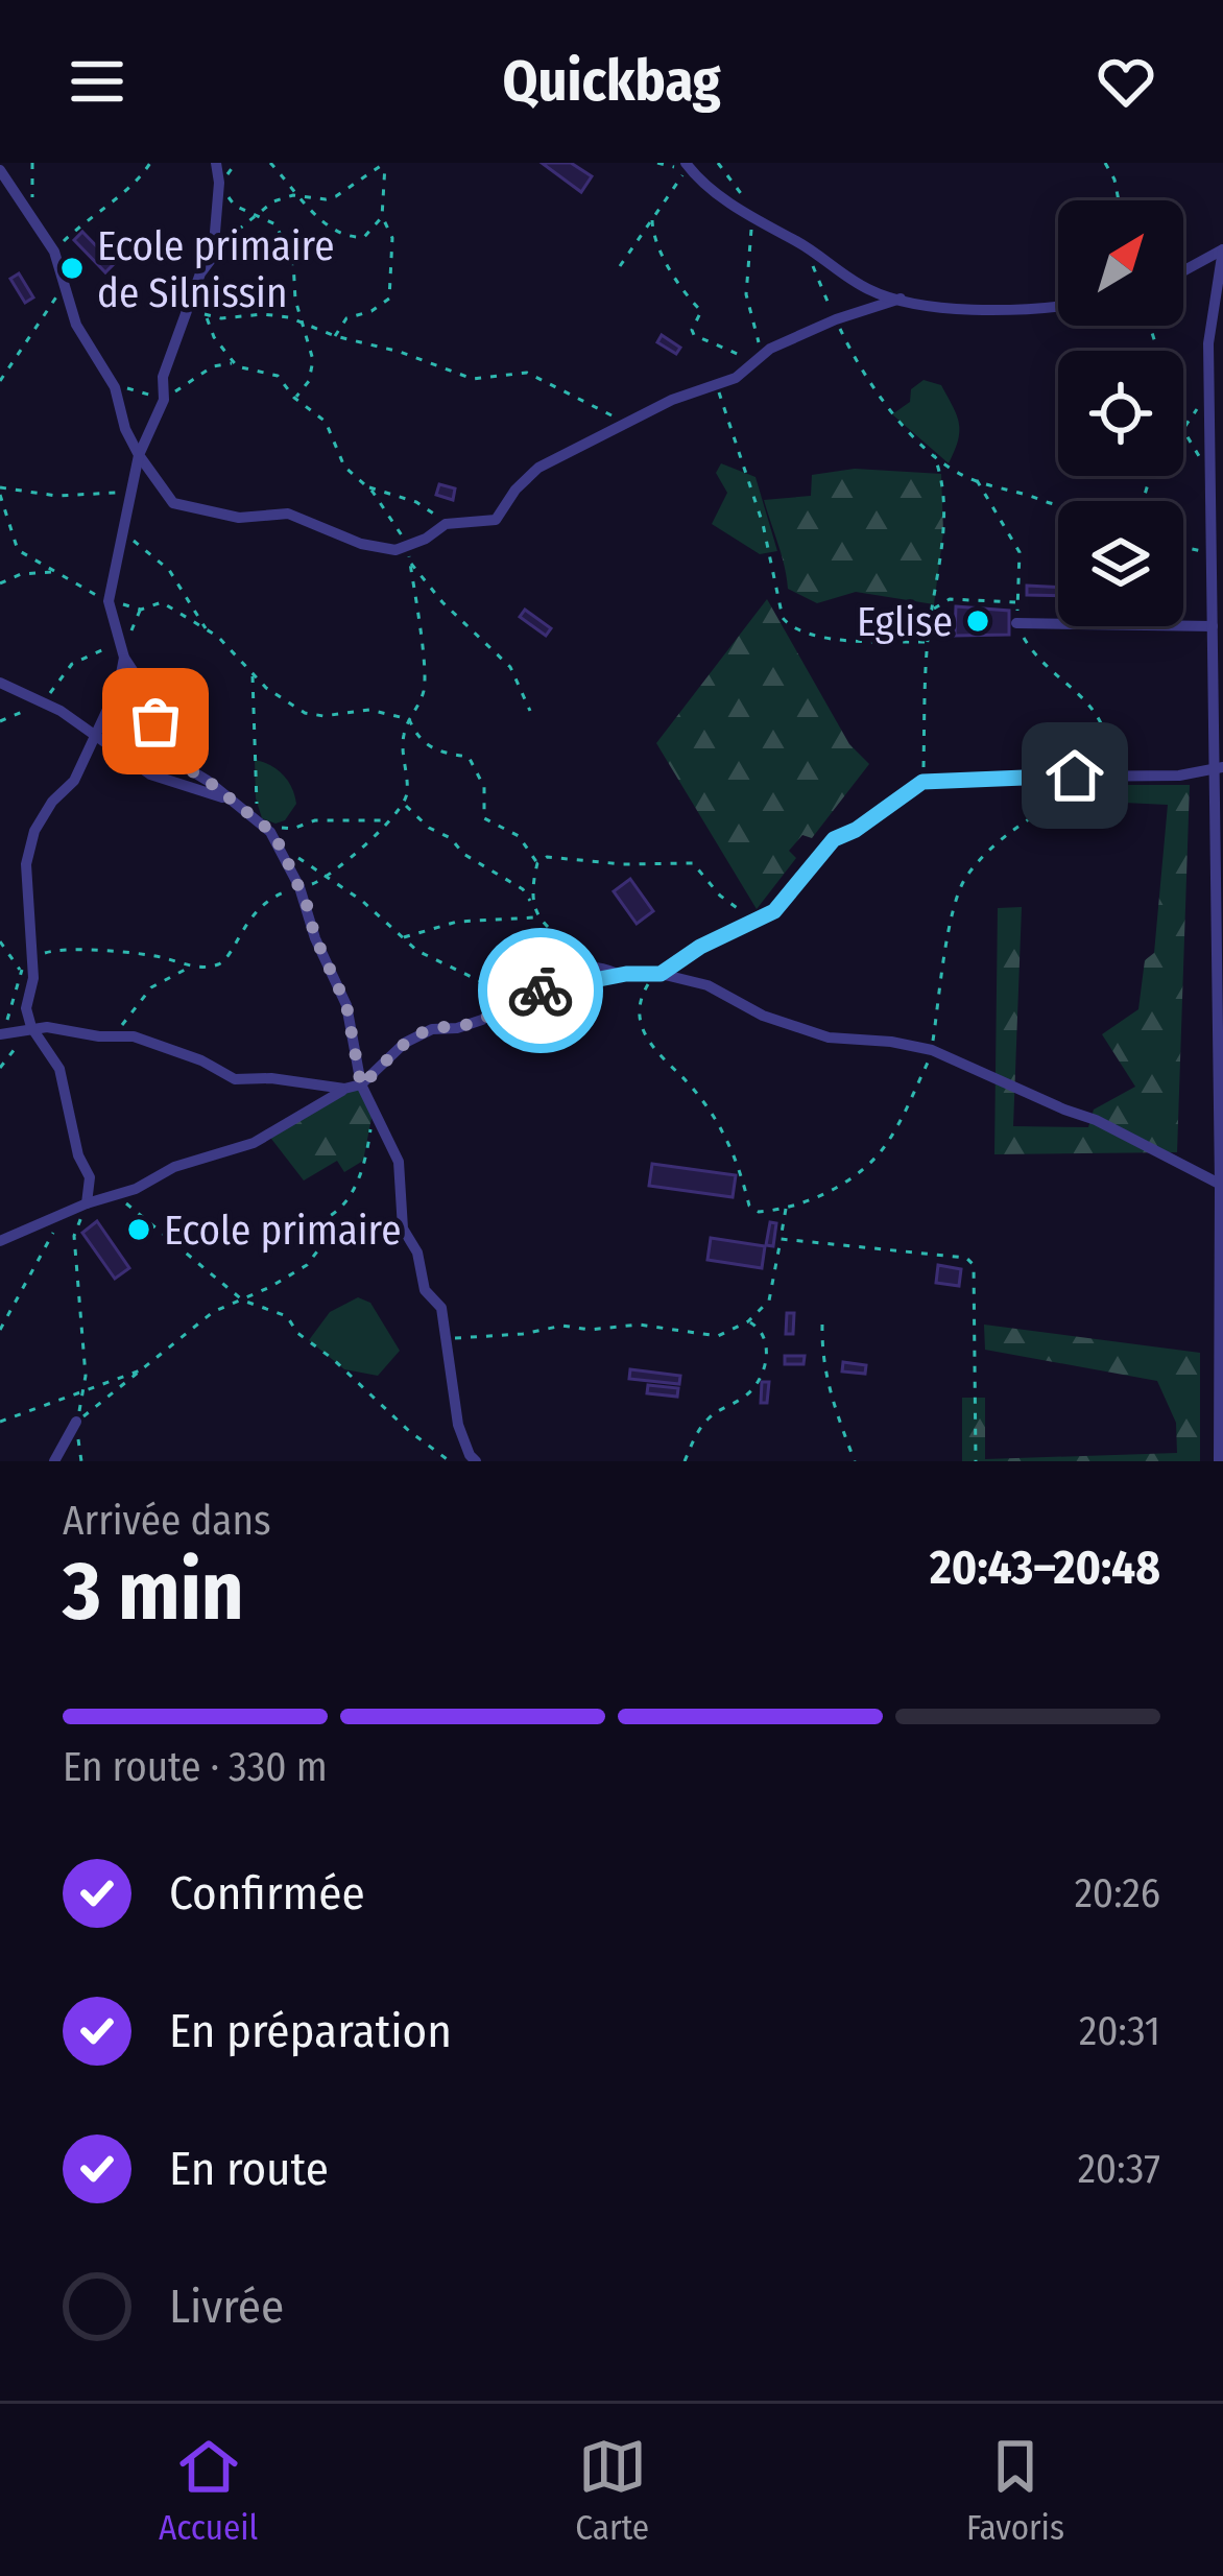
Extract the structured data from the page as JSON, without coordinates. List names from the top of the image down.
{
  "places": ["Ecole primaire de Silnissin", "Eglise", "Ecole primaire"],
  "north": "top right",
  "page": {
    "header": "Quickbag",
    "heading": ["3 min", "Arrivée dans", "20:43–20:48"],
    "bar": "En route · 330 m",
    "list": [
      ["Confirmée", "20:26"],
      ["En préparation", "20:31"],
      ["En route", "20:37"],
      "Livrée"
    ],
    "tabs": ["Accueil", "Carte", "Favoris"]
  }
}
